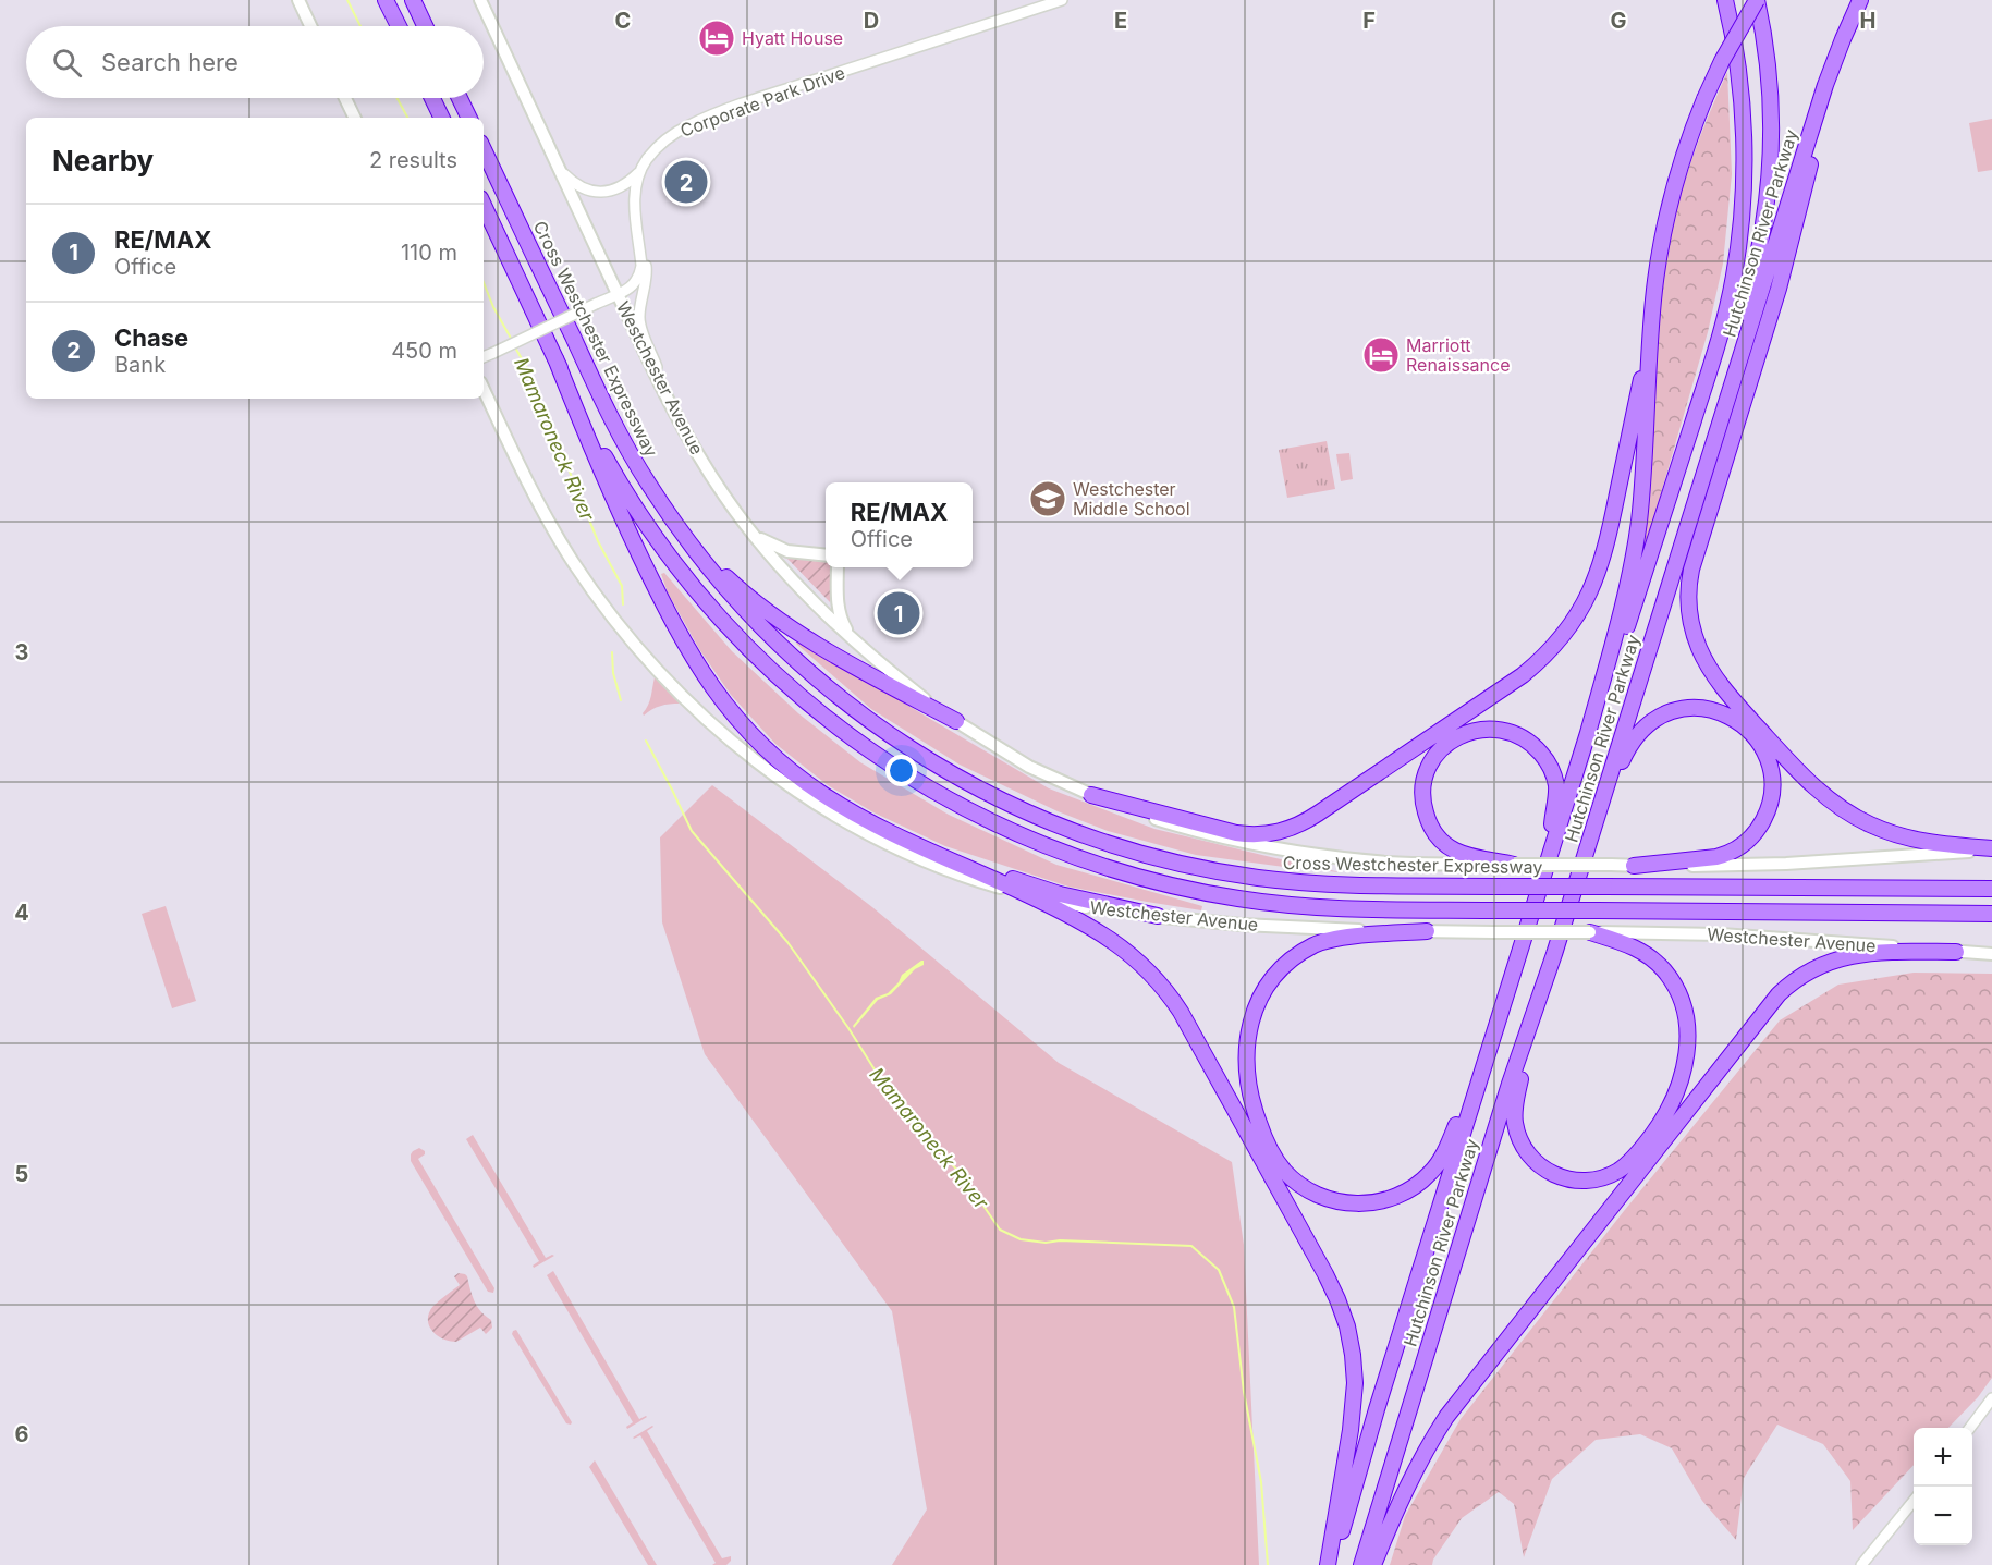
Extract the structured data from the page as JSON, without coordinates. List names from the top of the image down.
{
  "streets": {
    "highway": ["Hutchinson River Parkway", "Cross Westchester Expressway"],
    "main road": ["Westchester Avenue"],
    "street": ["Corporate Park Drive"]
  },
  "crossings": [
    ["Corporate Park Drive", "Westchester Avenue"]
  ],
  "water": ["Mamaroneck River"],
  "places": {
    "hotel": ["Hyatt House", "Marriott Renaissance"],
    "school or university": ["Westchester Middle School"]
  },
  "page": {
    "search": "Search here",
    "heading": ["Nearby", "2 results"],
    "pins": ["2", "1"],
    "list": [
      {
        "mark": "1",
        "name": "RE/MAX",
        "note": "Office",
        "value": "110 m"
      },
      {
        "mark": "2",
        "name": "Chase",
        "note": "Bank",
        "value": "450 m"
      }
    ],
    "popup": ["RE/MAX", "Office"],
    "map_buttons": ["+", "−"]
  },
  "grid": {
    "columns": [
      "C",
      "D",
      "E",
      "F",
      "G",
      "H"
    ],
    "rows": [
      "3",
      "4",
      "5",
      "6"
    ]
  }
}
